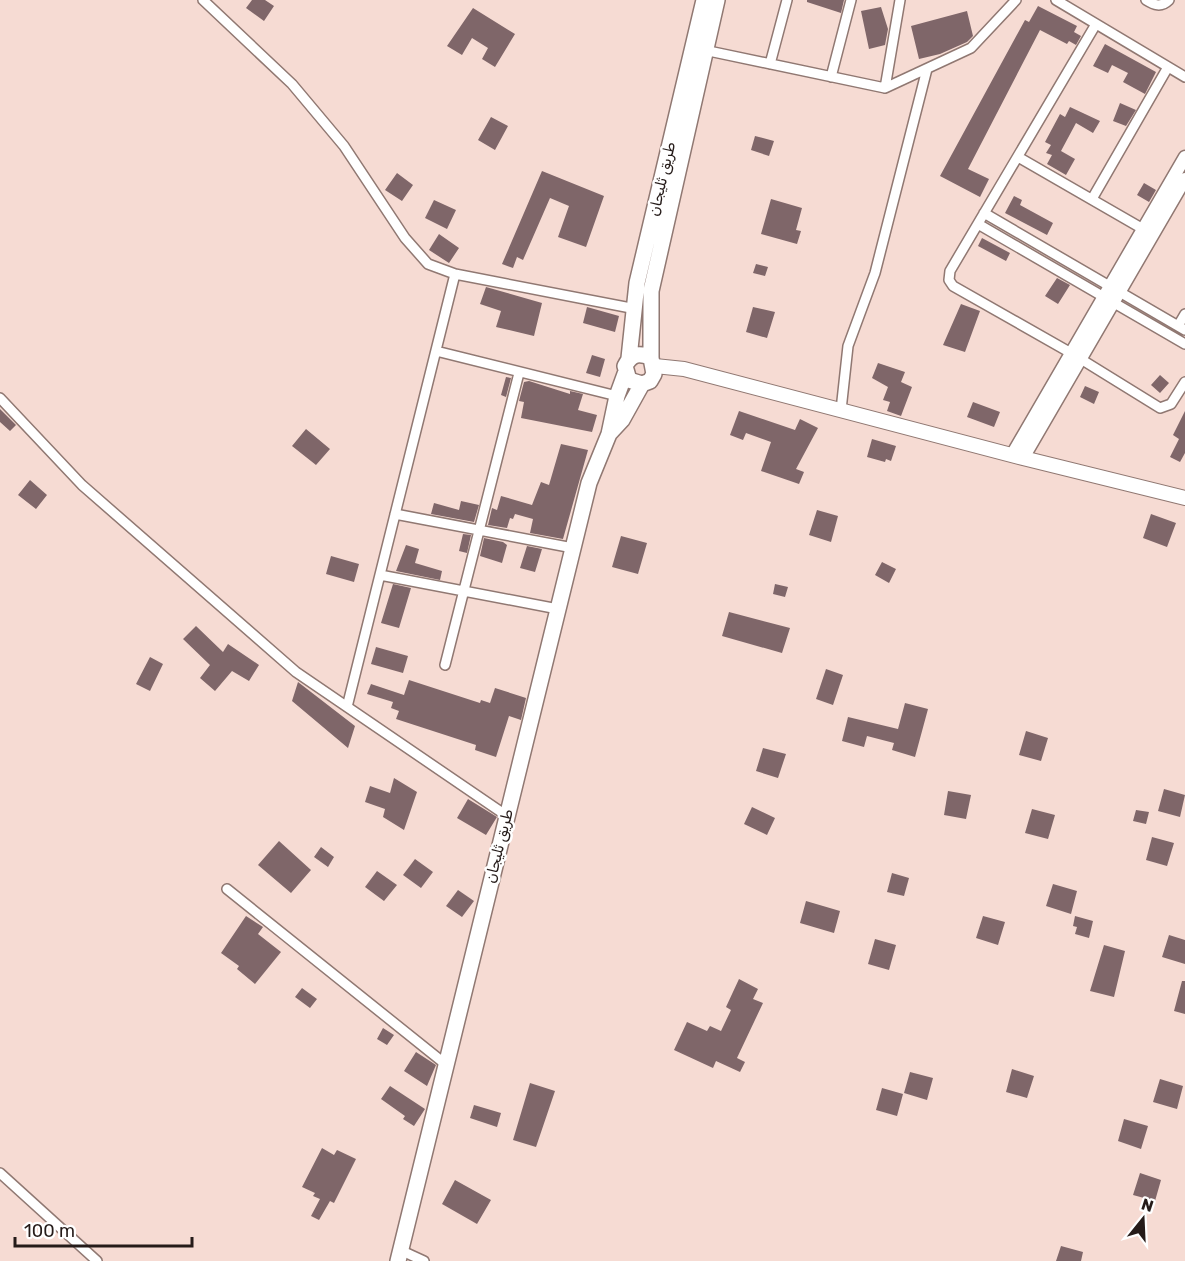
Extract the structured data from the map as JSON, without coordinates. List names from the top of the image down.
{
  "streets": {
    "main road": ["طريق ثليجان"]
  },
  "scale_bar": "100 m",
  "north": "top"
}
